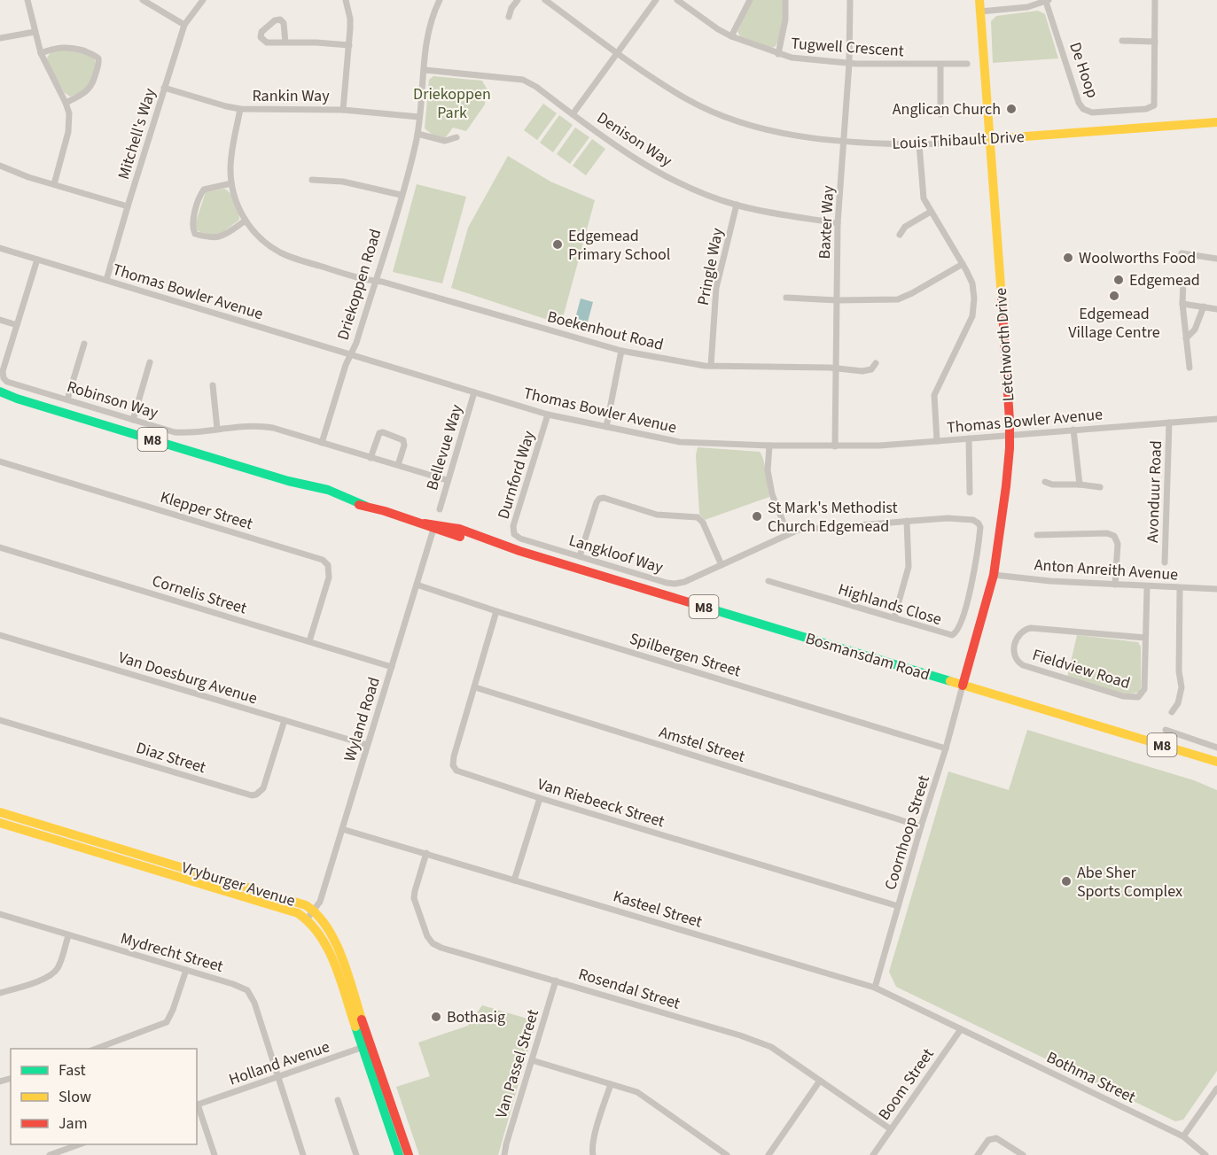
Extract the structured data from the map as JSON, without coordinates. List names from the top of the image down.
{
  "streets": {
    "street": [
      "Tugwell Crescent",
      "De Hoop",
      "Rankin Way",
      "Mitchell's Way",
      "Denison Way",
      "Louis Thibault Drive",
      "Baxter Way",
      "Pringle Way",
      "Driekoppen Road",
      "Thomas Bowler Avenue",
      "Boekenhout Road",
      "Letchworth Drive",
      "Robinson Way",
      "M8",
      "Bellevue Way",
      "Durnford Way",
      "Avonduur Road",
      "Klepper Street",
      "Langkloof Way",
      "Anton Anreith Avenue",
      "Cornelis Street",
      "Highlands Close",
      "Spilbergen Street",
      "Bosmansdam Road",
      "Fieldview Road",
      "Van Doesburg Avenue",
      "Wyland Road",
      "Amstel Street",
      "Diaz Street",
      "Van Riebeeck Street",
      "Coornhoop Street",
      "Vryburger Avenue",
      "Kasteel Street",
      "Mydrecht Street",
      "Rosendal Street",
      "Holland Avenue",
      "Van Passel Street",
      "Bothma Street",
      "Boom Street"
    ]
  },
  "crossings": [
    ["Tugwell Crescent", "Baxter Way"],
    ["Rankin Way", "Mitchell's Way"],
    ["Rankin Way", "Driekoppen Road"],
    ["Rankin Way", "Boekenhout Road"],
    ["Mitchell's Way", "Thomas Bowler Avenue"],
    ["Denison Way", "Baxter Way"],
    ["Denison Way", "Pringle Way"],
    ["Denison Way", "Driekoppen Road"],
    ["Louis Thibault Drive", "Baxter Way"],
    ["Louis Thibault Drive", "Letchworth Drive"],
    ["Baxter Way", "Thomas Bowler Avenue"],
    ["Baxter Way", "Boekenhout Road"],
    ["Pringle Way", "Boekenhout Road"],
    ["Driekoppen Road", "Thomas Bowler Avenue"],
    ["Driekoppen Road", "Boekenhout Road"],
    ["Driekoppen Road", "Robinson Way"],
    ["Thomas Bowler Avenue", "Letchworth Drive"],
    ["Thomas Bowler Avenue", "Bellevue Way"],
    ["Thomas Bowler Avenue", "Durnford Way"],
    ["Thomas Bowler Avenue", "Avonduur Road"],
    ["Letchworth Drive", "Anton Anreith Avenue"],
    ["Letchworth Drive", "Bosmansdam Road"],
    ["Letchworth Drive", "Coornhoop Street"],
    ["Robinson Way", "Bellevue Way"],
    ["Durnford Way", "Langkloof Way"],
    ["Klepper Street", "Cornelis Street"],
    ["Langkloof Way", "Highlands Close"],
    ["Anton Anreith Avenue", "Fieldview Road"],
    ["Cornelis Street", "Wyland Road"],
    ["Spilbergen Street", "Wyland Road"],
    ["Spilbergen Street", "Van Riebeeck Street"],
    ["Spilbergen Street", "Coornhoop Street"],
    ["Bosmansdam Road", "Wyland Road"],
    ["Bosmansdam Road", "Coornhoop Street"],
    ["Van Doesburg Avenue", "Wyland Road"],
    ["Van Doesburg Avenue", "Diaz Street"],
    ["Wyland Road", "Vryburger Avenue"],
    ["Wyland Road", "Kasteel Street"],
    ["Amstel Street", "Van Riebeeck Street"],
    ["Amstel Street", "Coornhoop Street"],
    ["Van Riebeeck Street", "Coornhoop Street"],
    ["Coornhoop Street", "Kasteel Street"],
    ["Vryburger Avenue", "Holland Avenue"],
    ["Kasteel Street", "Rosendal Street"],
    ["Kasteel Street", "Bothma Street"],
    ["Kasteel Street", "Boom Street"],
    ["Mydrecht Street", "Holland Avenue"],
    ["Rosendal Street", "Van Passel Street"],
    ["Rosendal Street", "Boom Street"],
    ["Bothma Street", "Boom Street"]
  ],
  "parks": ["Driekoppen Park"],
  "places": [
    "Anglican Church",
    "Edgemead Primary School",
    "Woolworths Food",
    "Edgemead",
    "Edgemead Village Centre",
    "St Mark's Methodist Church Edgemead",
    "Abe Sher Sports Complex",
    "Bothasig"
  ],
  "legend": ["Fast", "Slow", "Jam"]
}
